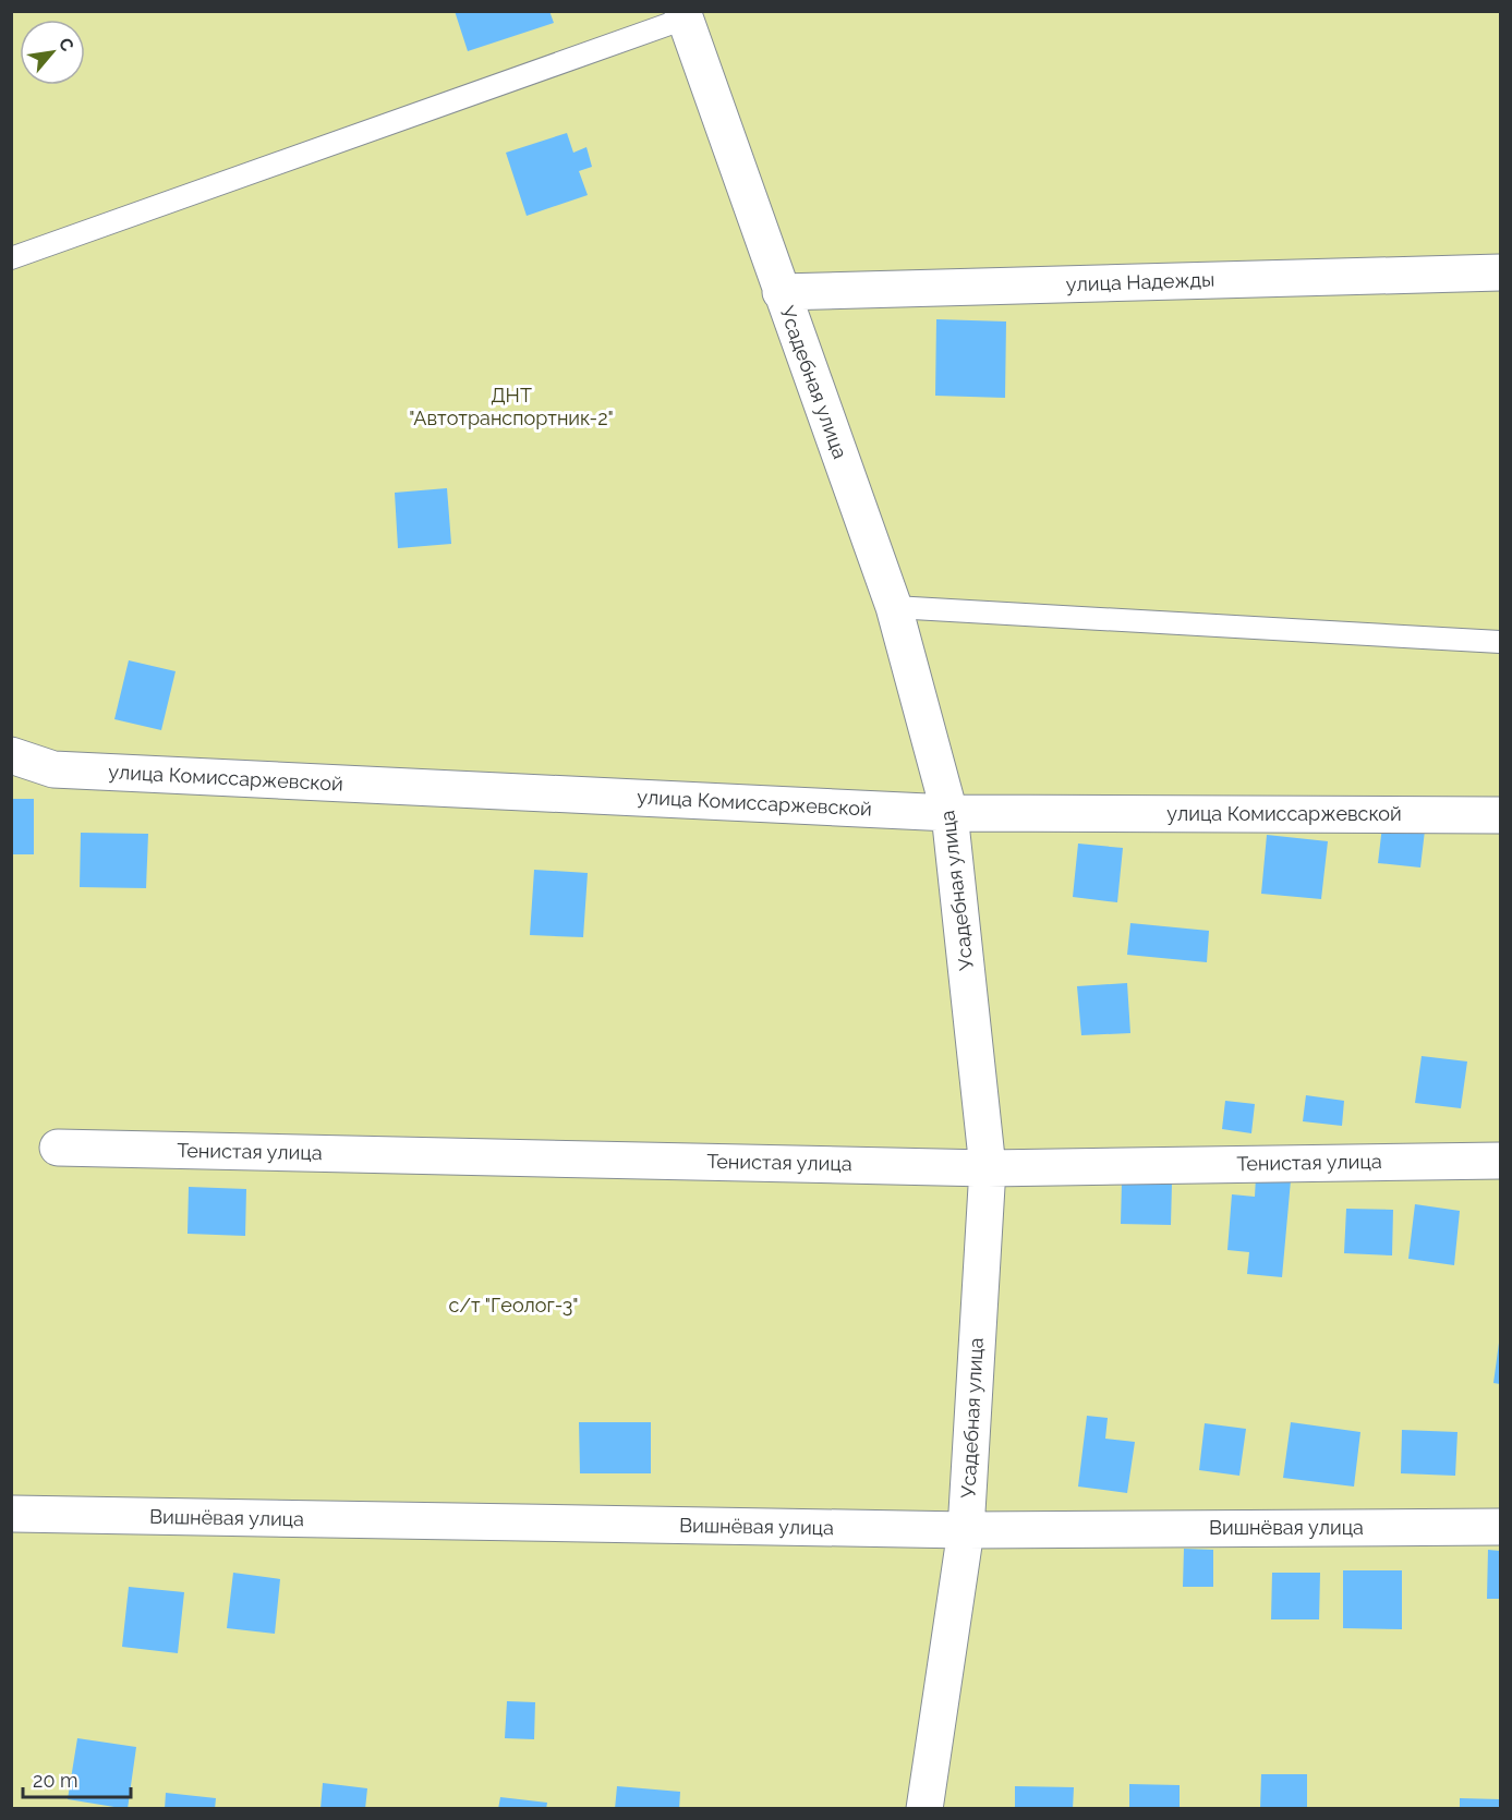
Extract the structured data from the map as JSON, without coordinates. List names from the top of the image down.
{
  "streets": {
    "street": [
      "улица Надежды",
      "Усадебная улица",
      "улица Комиссаржевской",
      "Тенистая улица",
      "Вишнёвая улица"
    ]
  },
  "crossings": [
    ["улица Надежды", "Усадебная улица"],
    ["Усадебная улица", "улица Комиссаржевской"],
    ["Усадебная улица", "Тенистая улица"],
    ["Усадебная улица", "Вишнёвая улица"]
  ],
  "parks": ["ДНТ \"Автотранспортник-2\"", "с/т \"Геолог-3\""],
  "scale_bar": "20 m",
  "north": "top right"
}
